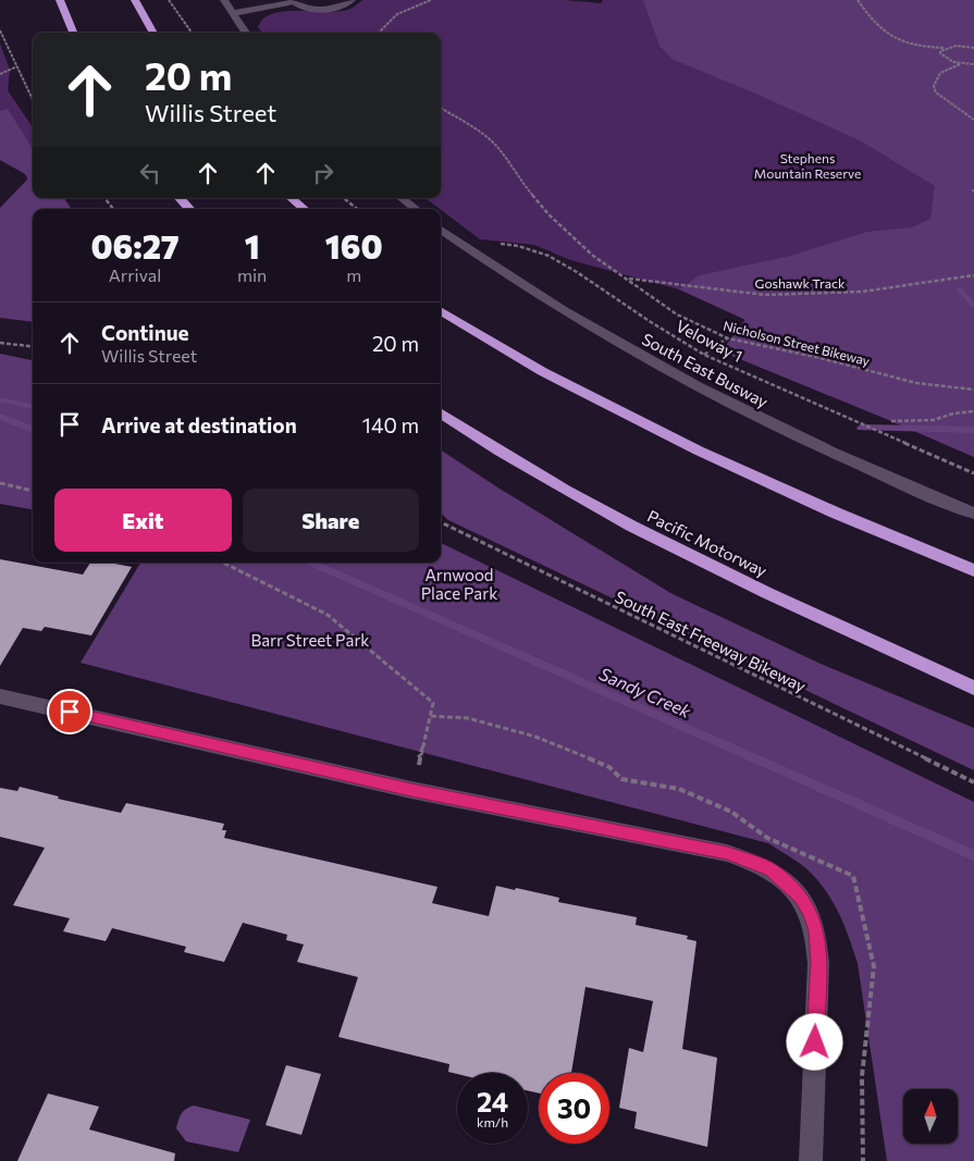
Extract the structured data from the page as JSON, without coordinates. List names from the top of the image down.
{
  "streets": {
    "highway": ["Pacific Motorway"],
    "street": ["South East Busway"],
    "path": [
      "Goshawk Track",
      "Veloway 1",
      "Nicholson Street Bikeway",
      "South East Freeway Bikeway"
    ]
  },
  "crossings": [
    ["Goshawk Track", "Nicholson Street Bikeway"]
  ],
  "water": ["Sandy Creek"],
  "parks": ["Stephens Mountain Reserve", "Arnwood Place Park", "Barr Street Park"],
  "north": "top",
  "page": {
    "turn": ["20 m", "Willis Street"],
    "eta": [
      "06:27",
      "Arrival",
      "1",
      "min",
      "160",
      "m"
    ],
    "list": [
      {
        "name": "Continue",
        "note": "Willis Street",
        "value": "20 m"
      },
      {
        "name": "Arrive at destination",
        "value": "140 m"
      }
    ],
    "buttons": ["Exit", "Share"],
    "speed": "24 km/h",
    "limit": "30"
  }
}
